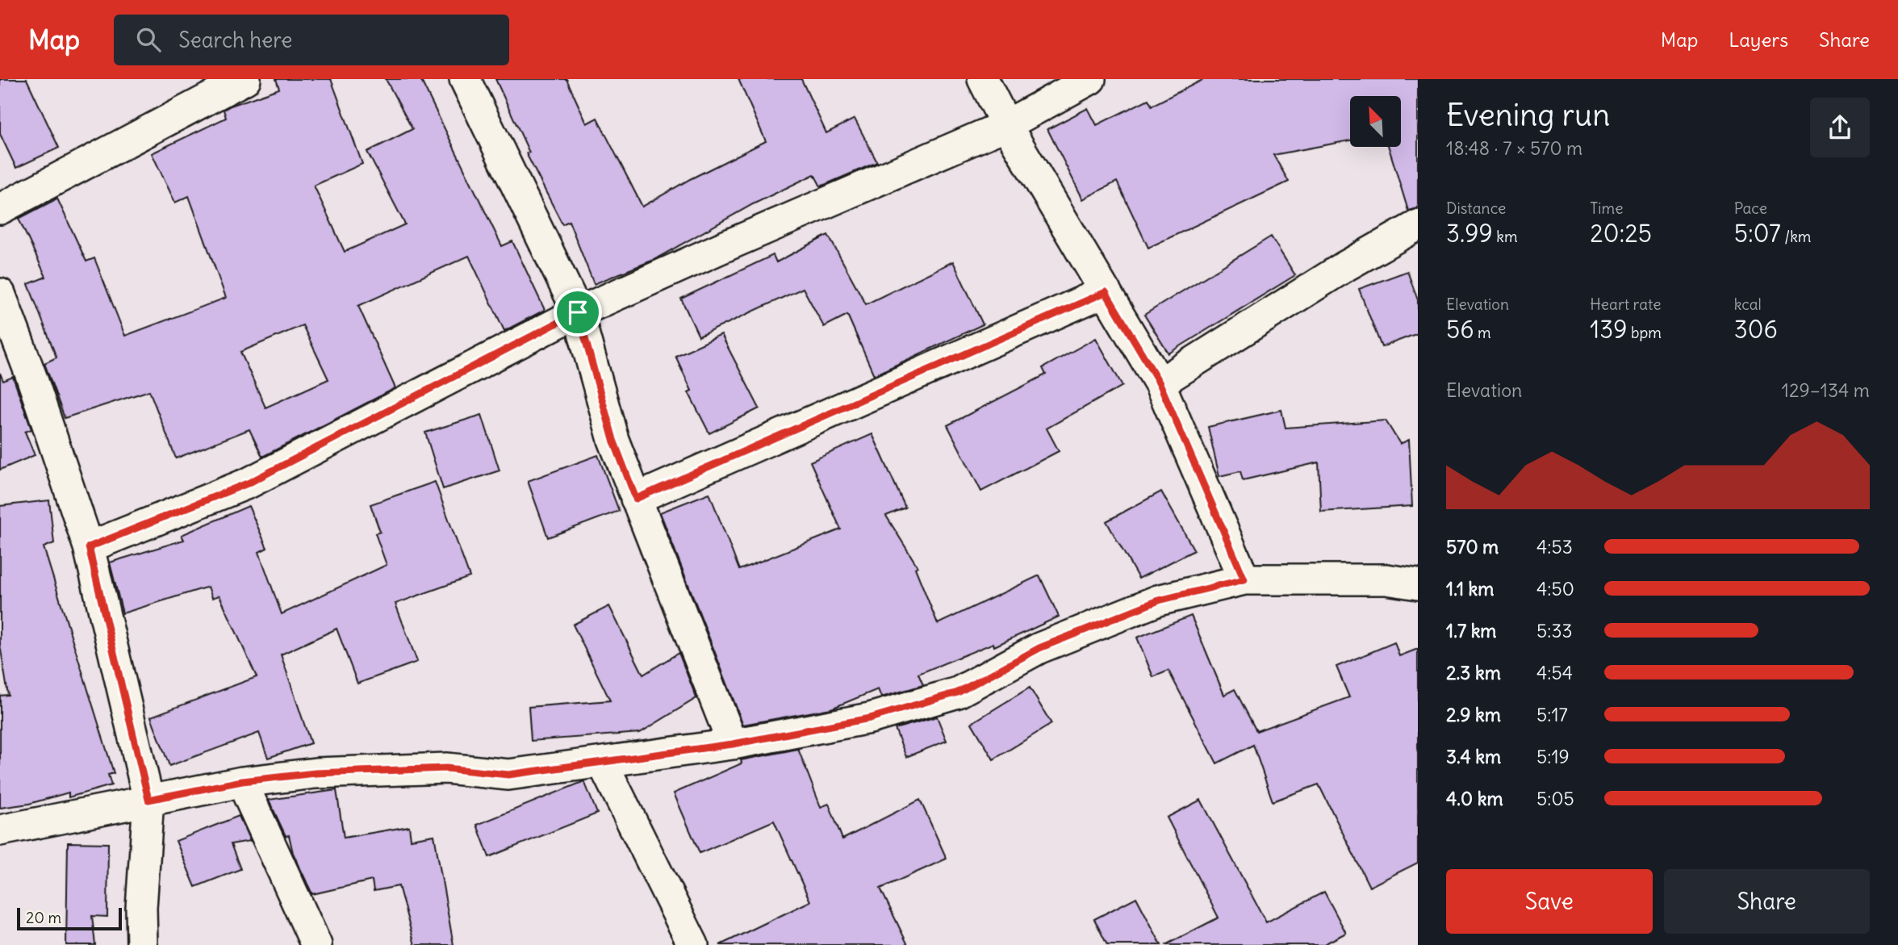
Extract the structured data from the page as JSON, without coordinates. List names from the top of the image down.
{
  "scale_bar": "20 m",
  "north": "top left",
  "page": {
    "header": "Map",
    "search": "Search here",
    "nav": ["Map", "Layers", "Share"],
    "heading": ["Evening run", "18:48 · 7 × 570 m"],
    "stats": [
      ["Distance", "3.99 km"],
      ["Time", "20:25"],
      ["Pace", "5:07 /km"],
      ["Elevation", "56 m"],
      ["Heart rate", "139 bpm"],
      ["kcal", "306"]
    ],
    "chart": ["Elevation", "129–134 m"],
    "list": [
      {
        "name": "570 m",
        "note": "4:53"
      },
      {
        "name": "1.1 km",
        "note": "4:50"
      },
      {
        "name": "1.7 km",
        "note": "5:33"
      },
      {
        "name": "2.3 km",
        "note": "4:54"
      },
      {
        "name": "2.9 km",
        "note": "5:17"
      },
      {
        "name": "3.4 km",
        "note": "5:19"
      },
      {
        "name": "4.0 km",
        "note": "5:05"
      }
    ],
    "buttons": ["Save", "Share"],
    "scale": "20 m"
  }
}
